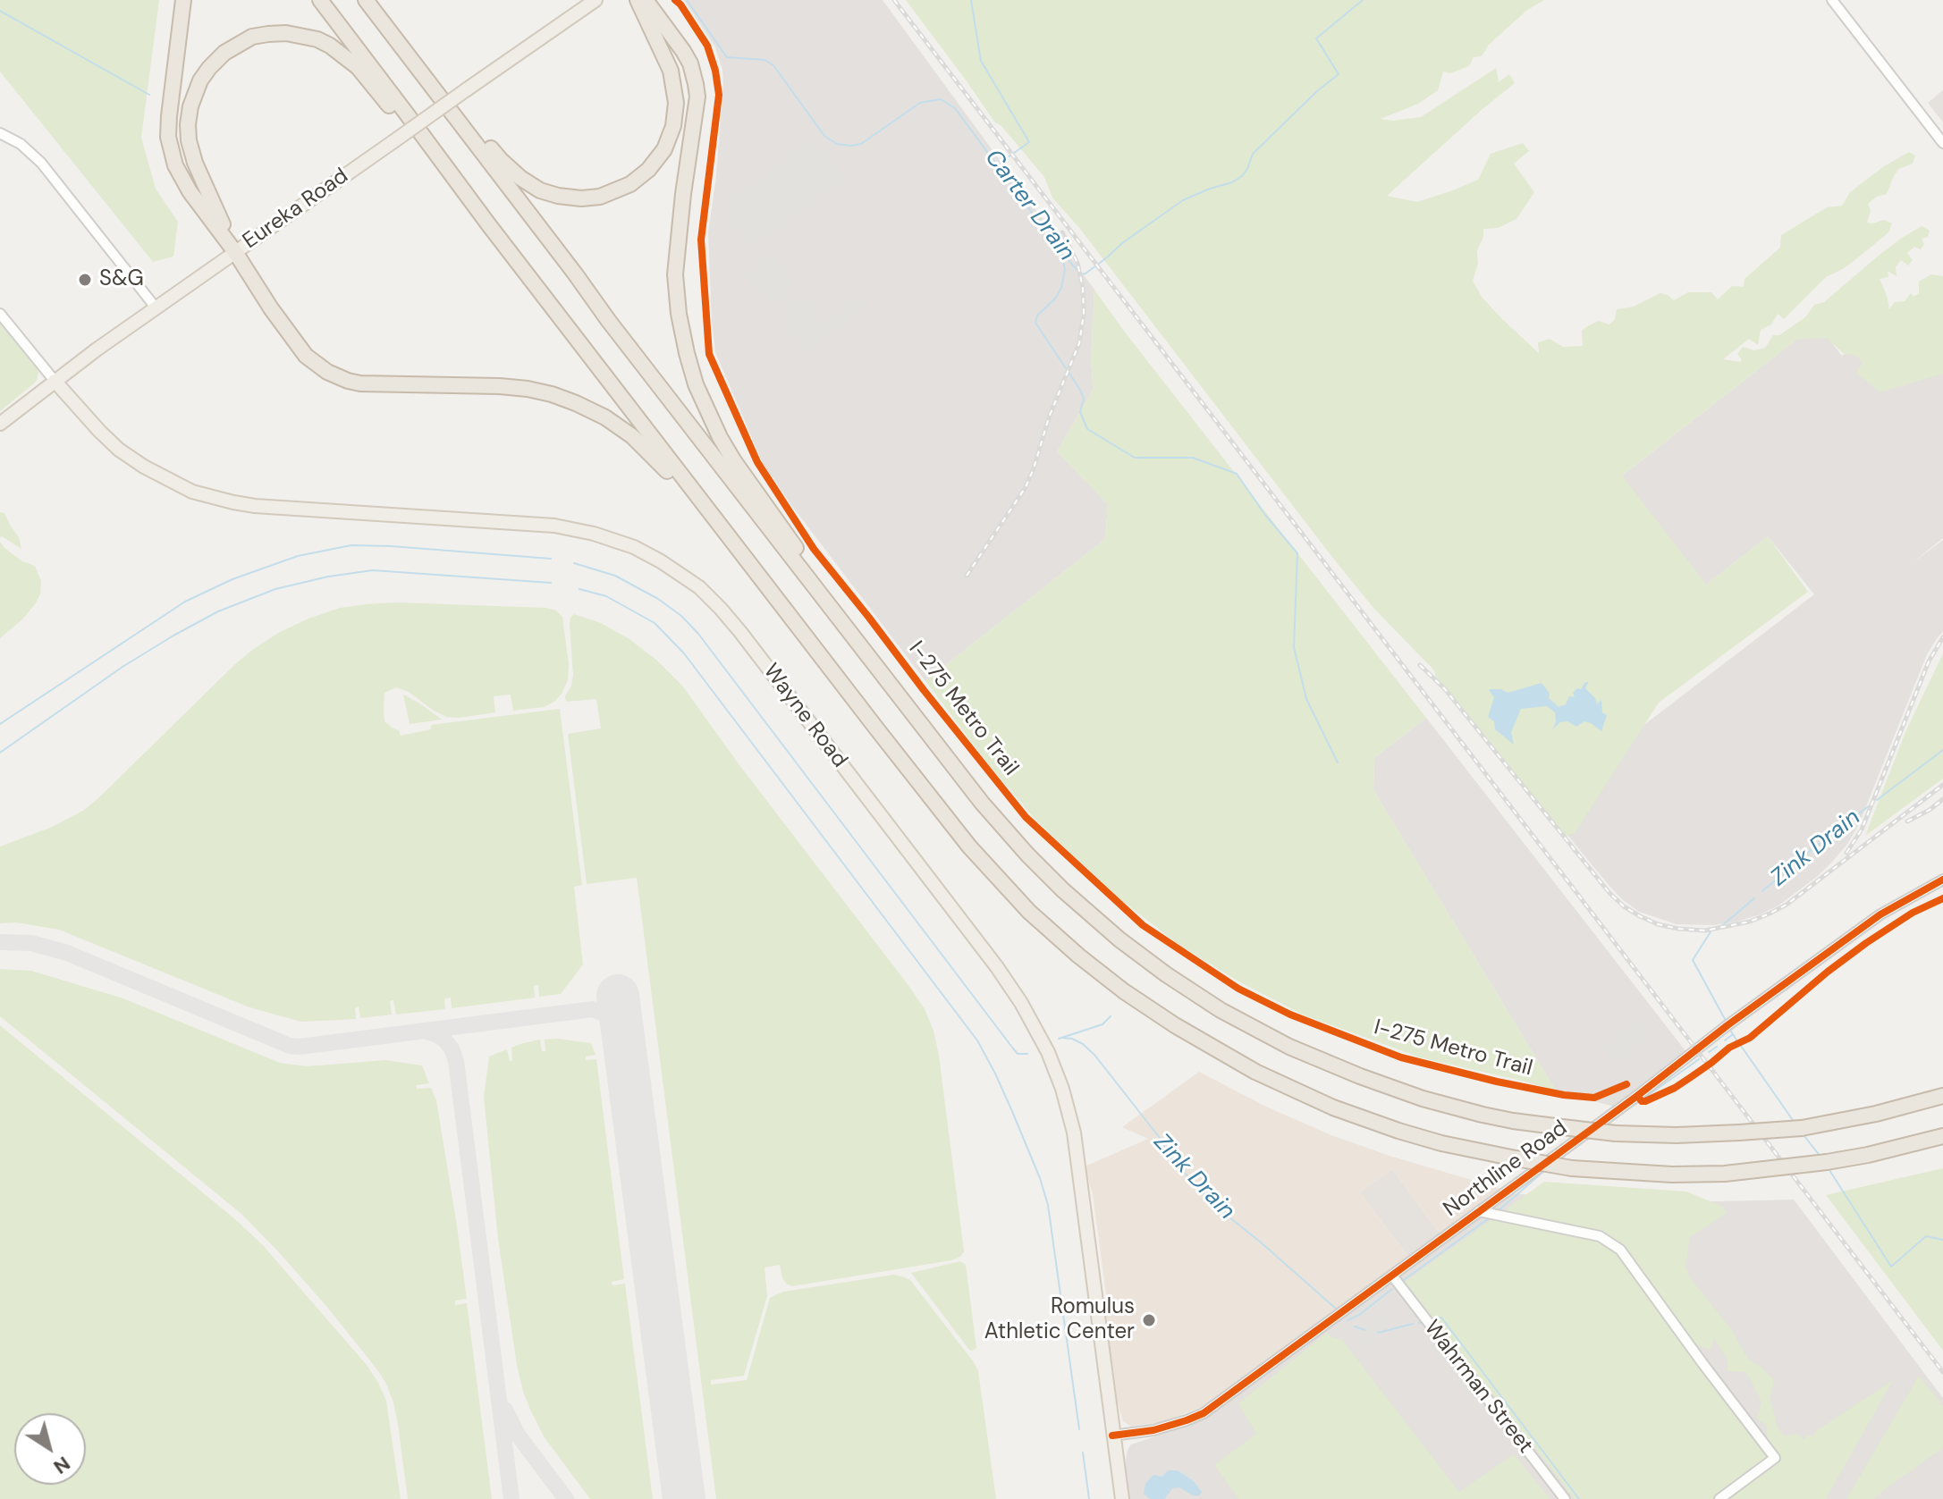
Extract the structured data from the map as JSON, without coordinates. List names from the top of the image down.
{
  "streets": {
    "main road": ["Eureka Road", "Wayne Road"],
    "street": ["Northline Road", "Wahrman Street"],
    "cycle path": ["I-275 Metro Trail"]
  },
  "crossings": [
    ["Eureka Road", "Wayne Road"],
    ["Wayne Road", "Northline Road"],
    ["Northline Road", "Wahrman Street"]
  ],
  "water": ["Carter Drain", "Zink Drain"],
  "places": ["S&G", "Romulus Athletic Center"],
  "north": "bottom right"
}
